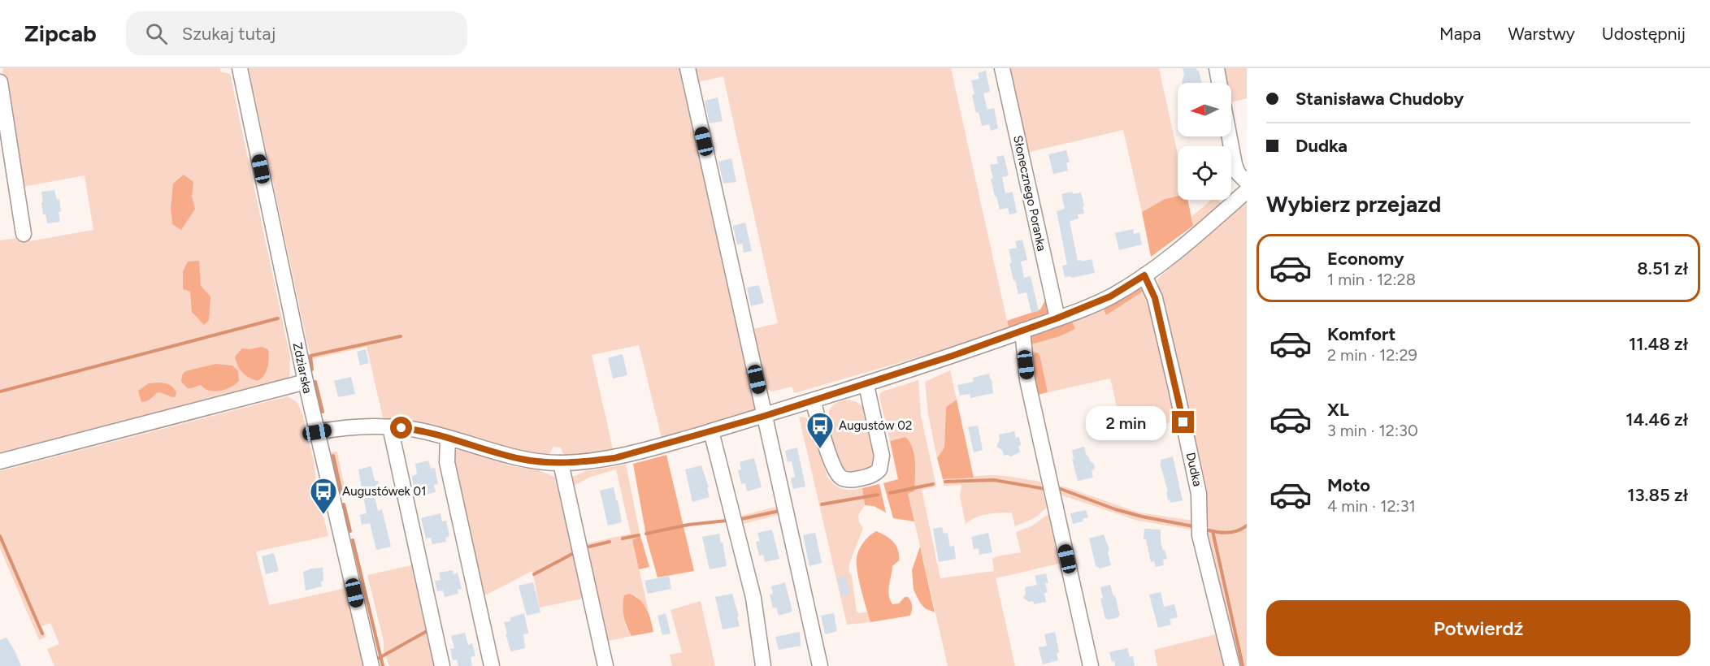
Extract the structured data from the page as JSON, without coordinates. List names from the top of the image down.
{
  "streets": {
    "street": ["Słonecznego Poranka", "Zdziarska", "Dudka"]
  },
  "places": {
    "bus stop": ["Augustów 02", "Augustówek 01"]
  },
  "north": "left",
  "page": {
    "header": "Zipcab",
    "search": "Szukaj tutaj",
    "nav": ["Mapa", "Warstwy", "Udostępnij"],
    "banner": ["Stanisława Chudoby", "Dudka"],
    "heading": "Wybierz przejazd",
    "list": [
      {
        "name": "Economy",
        "note": "1 min · 12:28",
        "value": "8.51 zł"
      },
      {
        "name": "Komfort",
        "note": "2 min · 12:29",
        "value": "11.48 zł"
      },
      {
        "name": "XL",
        "note": "3 min · 12:30",
        "value": "14.46 zł"
      },
      {
        "name": "Moto",
        "note": "4 min · 12:31",
        "value": "13.85 zł"
      }
    ],
    "bubble": "2 min",
    "buttons": "Potwierdź"
  }
}
